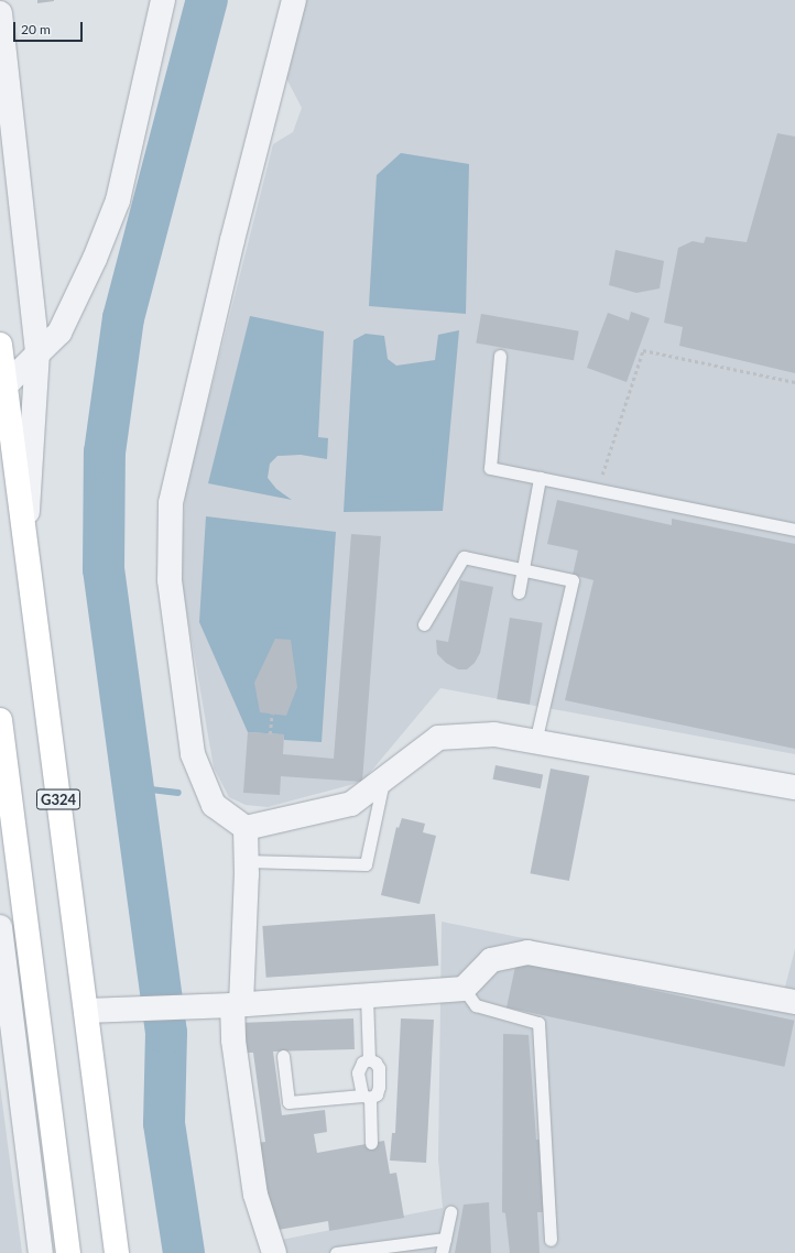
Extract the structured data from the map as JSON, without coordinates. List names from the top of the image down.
{
  "streets": {
    "highway": ["G324"]
  },
  "scale_bar": "20 m"
}
